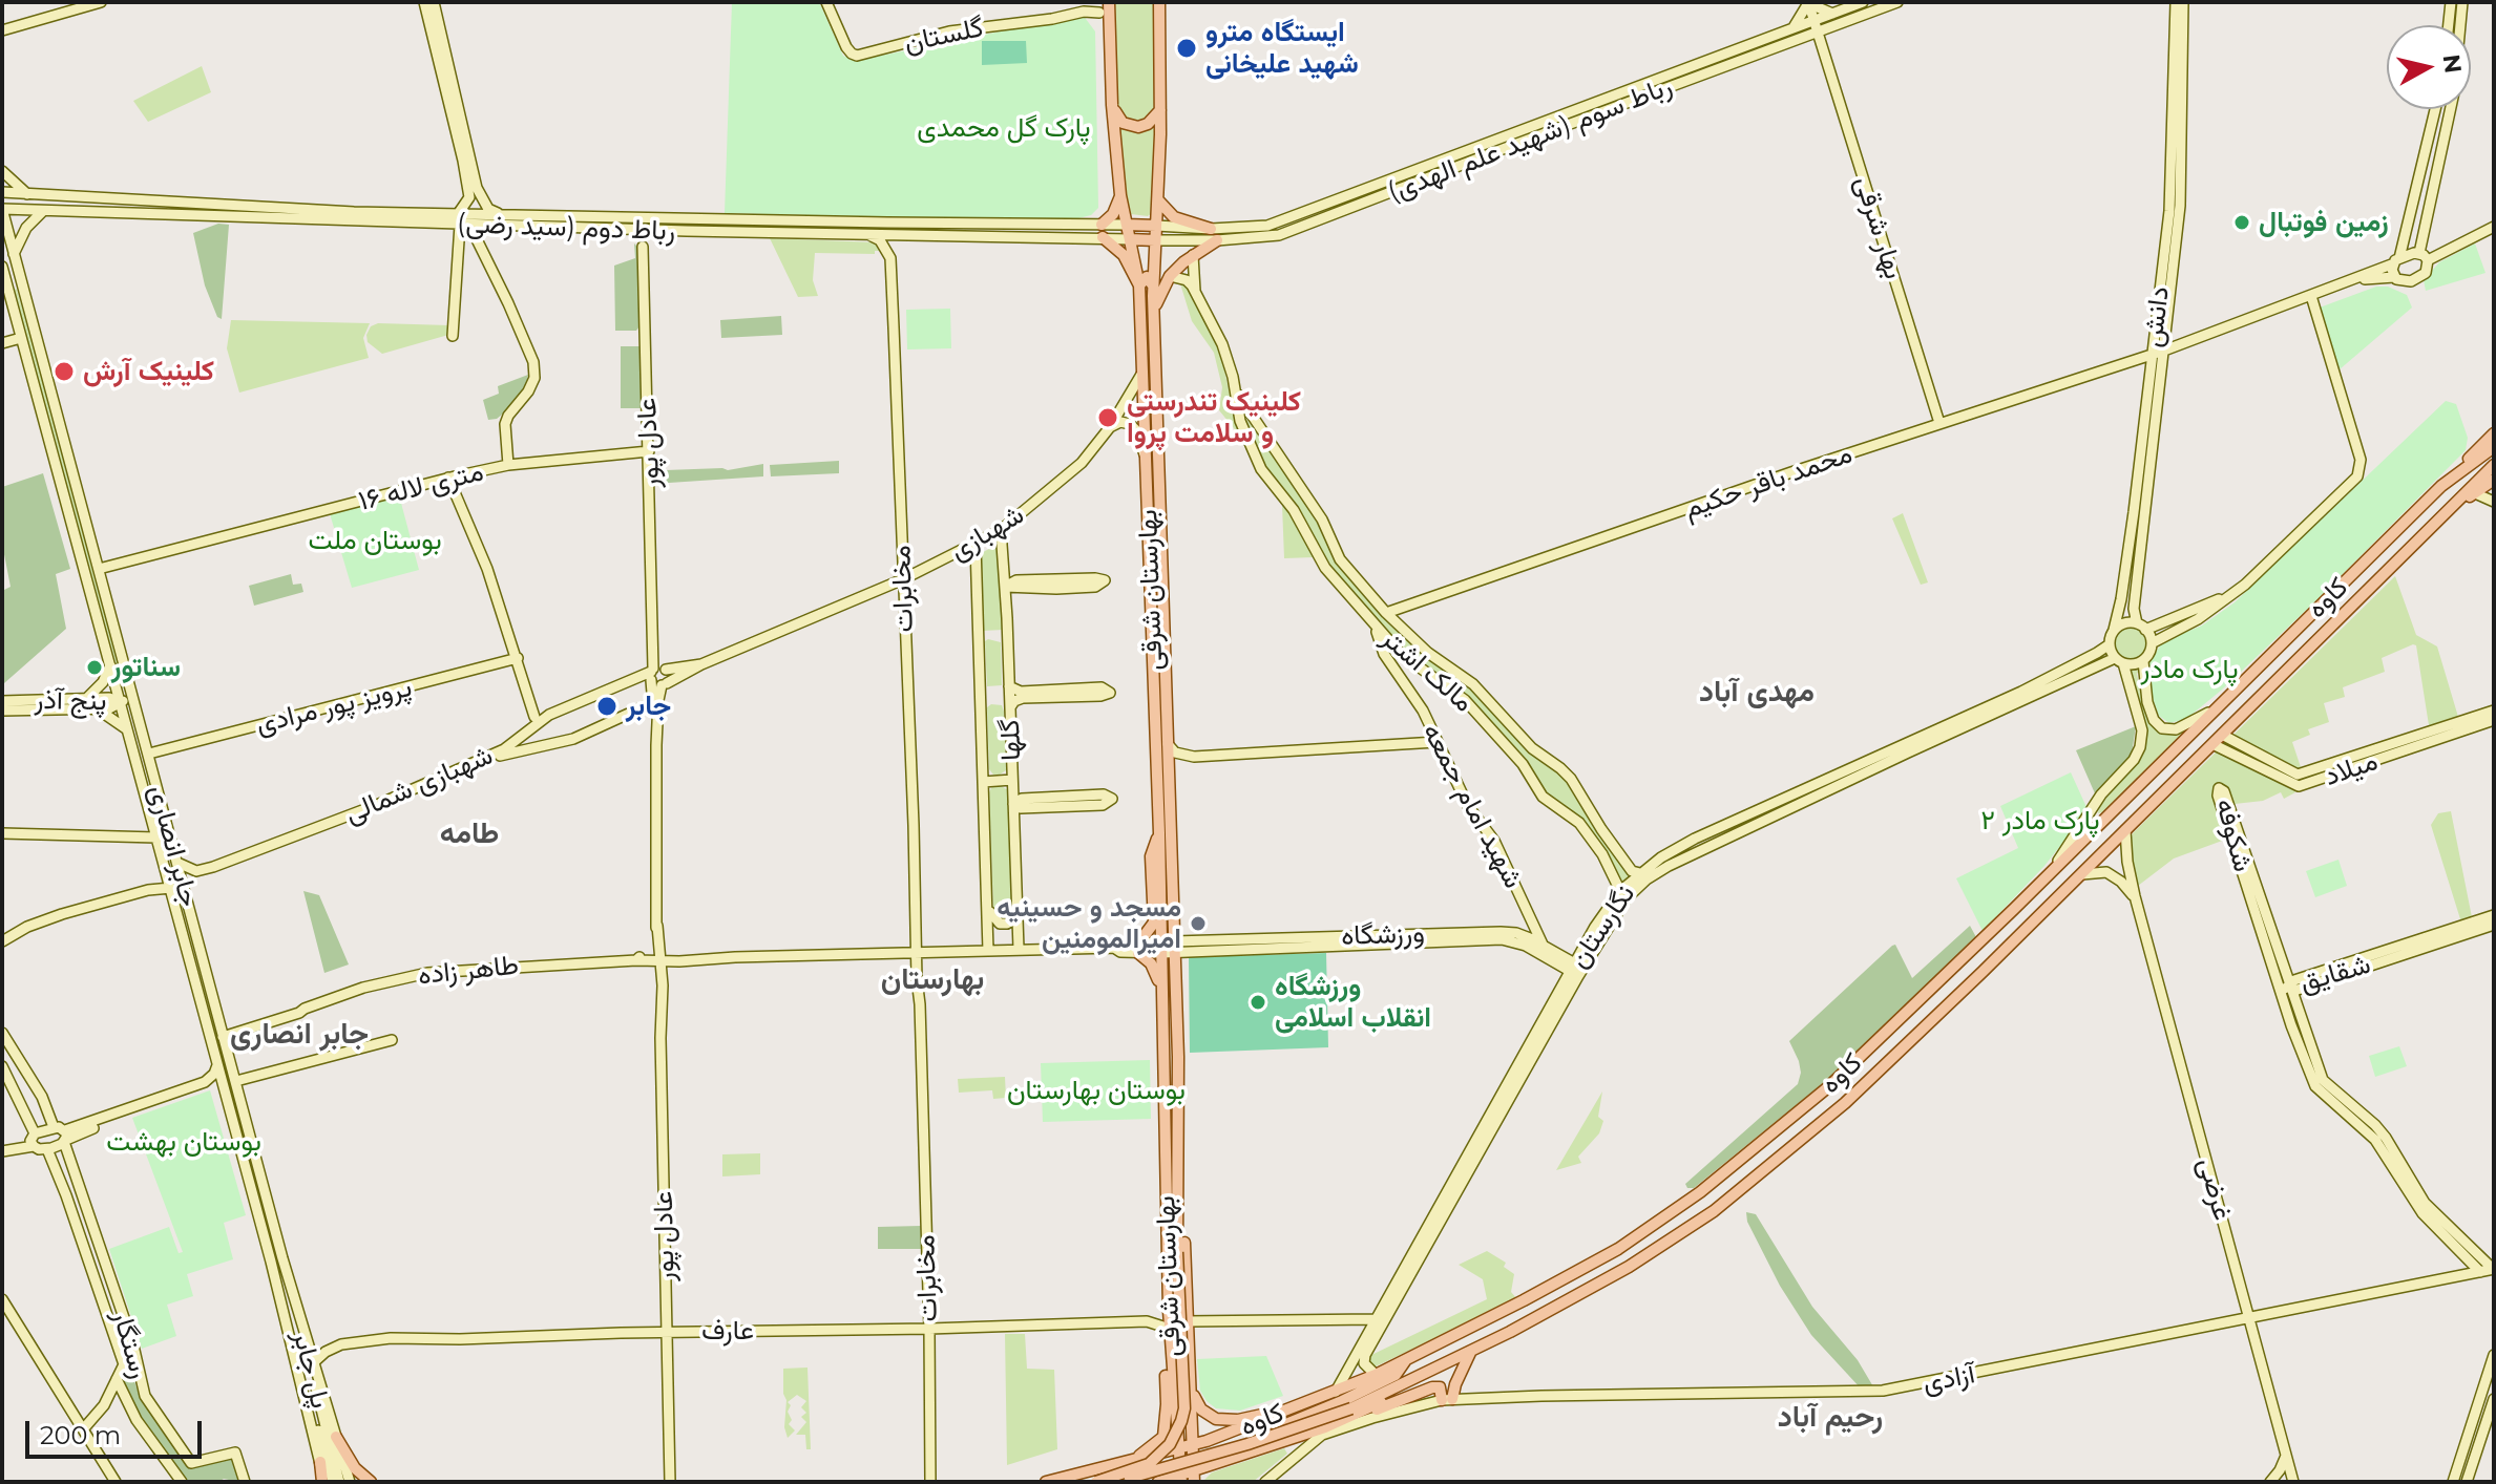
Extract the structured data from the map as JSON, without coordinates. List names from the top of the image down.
{
  "streets": {
    "main road": ["بهارستان شرقی", "کاوه"],
    "street": [
      "گلستان",
      "رباط سوم (شهید علم الهدی)",
      "رباط دوم (سید رضی)",
      "بهار شرقی",
      "دانش",
      "عادل پور",
      "محمد باقر حکیم",
      "۱۶ متری لاله",
      "شهبازی",
      "مخابرات",
      "مالک اشتر",
      "پنج آذر",
      "پرویز پور مرادی",
      "گلها",
      "میلاد",
      "شهبازی شمالی",
      "شهید امام جمعه",
      "شکوفه",
      "جابر انصاری",
      "نگارستان",
      "ورزشگاه",
      "طاهر زاده",
      "شقایق",
      "غرضی",
      "عارف",
      "رستگار",
      "پل جابر",
      "آزادی"
    ]
  },
  "crossings": [
    ["رباط سوم (شهید علم الهدی)", "بهار شرقی"],
    ["رباط سوم (شهید علم الهدی)", "بهارستان شرقی"],
    ["رباط دوم (سید رضی)", "بهارستان شرقی"],
    ["رباط دوم (سید رضی)", "جابر انصاری"],
    ["بهار شرقی", "محمد باقر حکیم"],
    ["دانش", "محمد باقر حکیم"],
    ["دانش", "نگارستان"],
    ["عادل پور", "۱۶ متری لاله"],
    ["عادل پور", "شهبازی"],
    ["عادل پور", "شهبازی شمالی"],
    ["عادل پور", "طاهر زاده"],
    ["عادل پور", "عارف"],
    ["محمد باقر حکیم", "مالک اشتر"],
    ["۱۶ متری لاله", "جابر انصاری"],
    ["شهبازی", "مخابرات"],
    ["شهبازی", "بهارستان شرقی"],
    ["شهبازی", "گلها"],
    ["شهبازی", "شهبازی شمالی"],
    ["مخابرات", "طاهر زاده"],
    ["مخابرات", "عارف"],
    ["بهارستان شرقی", "کاوه"],
    ["بهارستان شرقی", "ورزشگاه"],
    ["بهارستان شرقی", "طاهر زاده"],
    ["کاوه", "میلاد"],
    ["کاوه", "نگارستان"],
    ["کاوه", "غرضی"],
    ["مالک اشتر", "شهید امام جمعه"],
    ["مالک اشتر", "نگارستان"],
    ["پنج آذر", "جابر انصاری"],
    ["پرویز پور مرادی", "جابر انصاری"],
    ["گلها", "طاهر زاده"],
    ["شهبازی شمالی", "جابر انصاری"],
    ["شهید امام جمعه", "ورزشگاه"],
    ["شکوفه", "شقایق"],
    ["شکوفه", "آزادی"],
    ["جابر انصاری", "طاهر زاده"],
    ["جابر انصاری", "عارف"],
    ["جابر انصاری", "پل جابر"],
    ["نگارستان", "ورزشگاه"],
    ["ورزشگاه", "طاهر زاده"],
    ["غرضی", "آزادی"]
  ],
  "districts": [
    "مهدی آباد",
    "طامه",
    "بهارستان",
    "جابر انصاری",
    "رحیم آباد"
  ],
  "parks": [
    "پارک گل محمدی",
    "بوستان ملت",
    "پارک مادر",
    "پارک مادر ۲",
    "بوستان بهارستان",
    "بوستان بهشت"
  ],
  "places": [
    "ایستگاه مترو شهید علیخانی",
    "زمین فوتبال",
    "کلینیک آرش",
    "کلینیک تندرستی و سلامت پروا",
    "سناتور",
    "جابر",
    "مسجد و حسینیه امیرالمومنین",
    "ورزشگاه انقلاب اسلامی"
  ],
  "scale_bar": "200 m",
  "north": "right"
}
